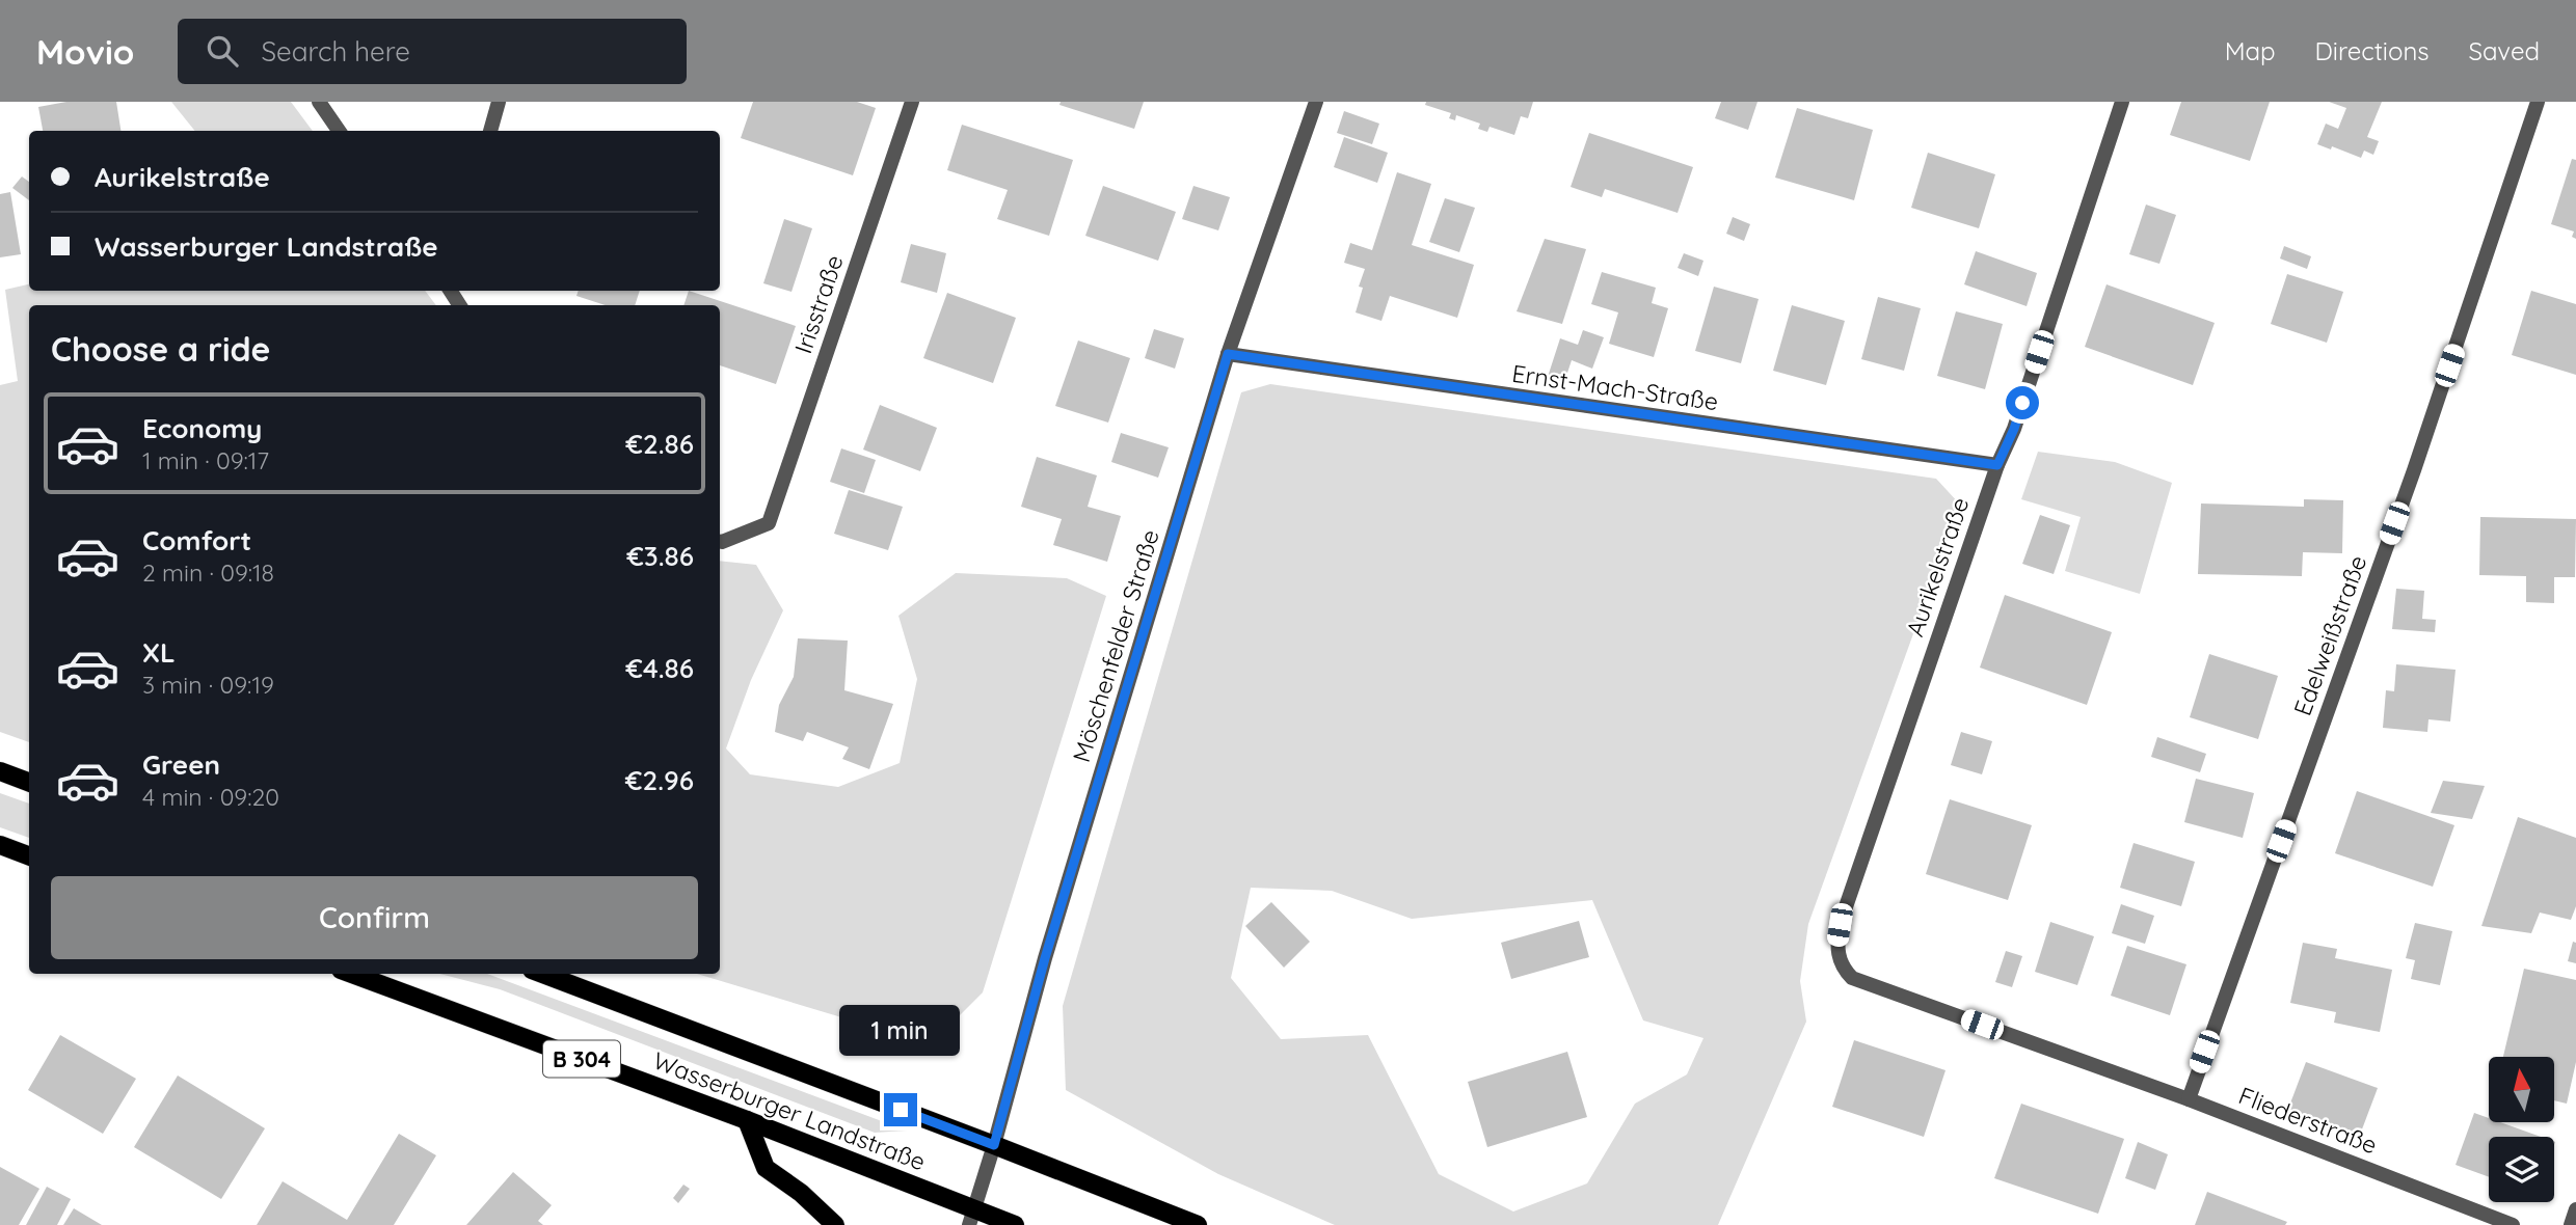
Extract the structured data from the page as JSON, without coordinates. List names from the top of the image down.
{
  "streets": {
    "main road": ["B 304", "Wasserburger Landstraße"],
    "street": [
      "Irisstraße",
      "Ernst-Mach-Straße",
      "Aurikelstraße",
      "Edelweißstraße",
      "Möschenfelder Straße",
      "Fliederstraße"
    ]
  },
  "crossings": [
    ["Ernst-Mach-Straße", "Aurikelstraße"],
    ["Ernst-Mach-Straße", "Möschenfelder Straße"],
    ["Aurikelstraße", "Fliederstraße"],
    ["Edelweißstraße", "Fliederstraße"],
    ["Möschenfelder Straße", "Wasserburger Landstraße"]
  ],
  "north": "top",
  "page": {
    "header": "Movio",
    "search": "Search here",
    "nav": ["Map", "Directions", "Saved"],
    "banner": ["Aurikelstraße", "Wasserburger Landstraße"],
    "heading": "Choose a ride",
    "list": [
      {
        "name": "Economy",
        "note": "1 min · 09:17",
        "value": "€2.86"
      },
      {
        "name": "Comfort",
        "note": "2 min · 09:18",
        "value": "€3.86"
      },
      {
        "name": "XL",
        "note": "3 min · 09:19",
        "value": "€4.86"
      },
      {
        "name": "Green",
        "note": "4 min · 09:20",
        "value": "€2.96"
      }
    ],
    "buttons": "Confirm",
    "bubble": "1 min"
  }
}
